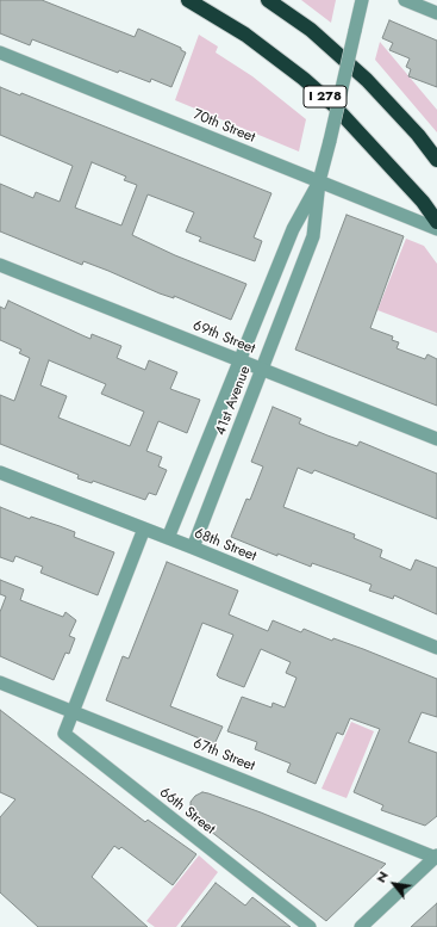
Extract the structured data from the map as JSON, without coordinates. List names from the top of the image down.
{
  "streets": {
    "highway": ["I 278"],
    "street": [
      "70th Street",
      "69th Street",
      "41st Avenue",
      "68th Street",
      "67th Street",
      "66th Street"
    ]
  },
  "crossings": [
    ["70th Street", "41st Avenue"],
    ["69th Street", "41st Avenue"],
    ["41st Avenue", "68th Street"],
    ["67th Street", "66th Street"]
  ],
  "north": "top left"
}
